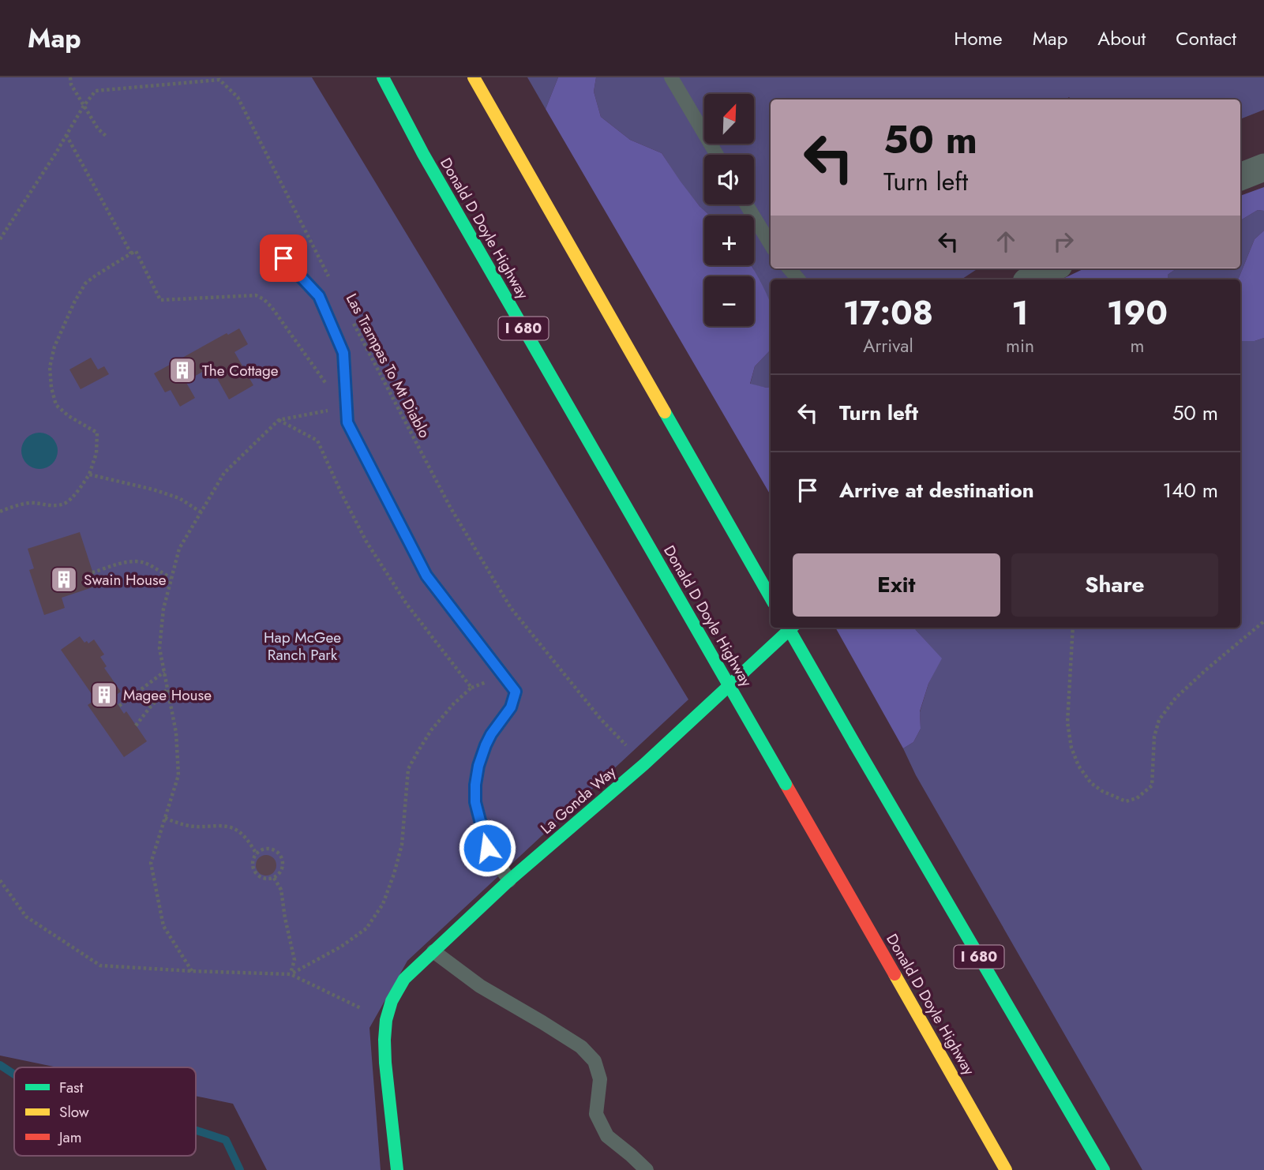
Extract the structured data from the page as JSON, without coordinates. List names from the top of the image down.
{
  "streets": {
    "main road": ["Donald D Doyle Highway", "I 680", "La Gonda Way"],
    "path": ["Las Trampas To Mt Diablo"]
  },
  "crossings": [
    ["Las Trampas To Mt Diablo", "La Gonda Way"]
  ],
  "parks": ["Hap McGee Ranch Park"],
  "places": {
    "building": ["The Cottage", "Swain House", "Magee House"]
  },
  "legend": ["Fast", "Slow", "Jam"],
  "north": "top right",
  "page": {
    "header": "Map",
    "nav": [
      "Home",
      "Map",
      "About",
      "Contact"
    ],
    "map_buttons": ["+", "−"],
    "turn": ["50 m", "Turn left"],
    "eta": [
      "17:08",
      "Arrival",
      "1",
      "min",
      "190",
      "m"
    ],
    "list": [
      {
        "name": "Turn left",
        "value": "50 m"
      },
      {
        "name": "Arrive at destination",
        "value": "140 m"
      }
    ],
    "buttons": ["Exit", "Share"]
  }
}
